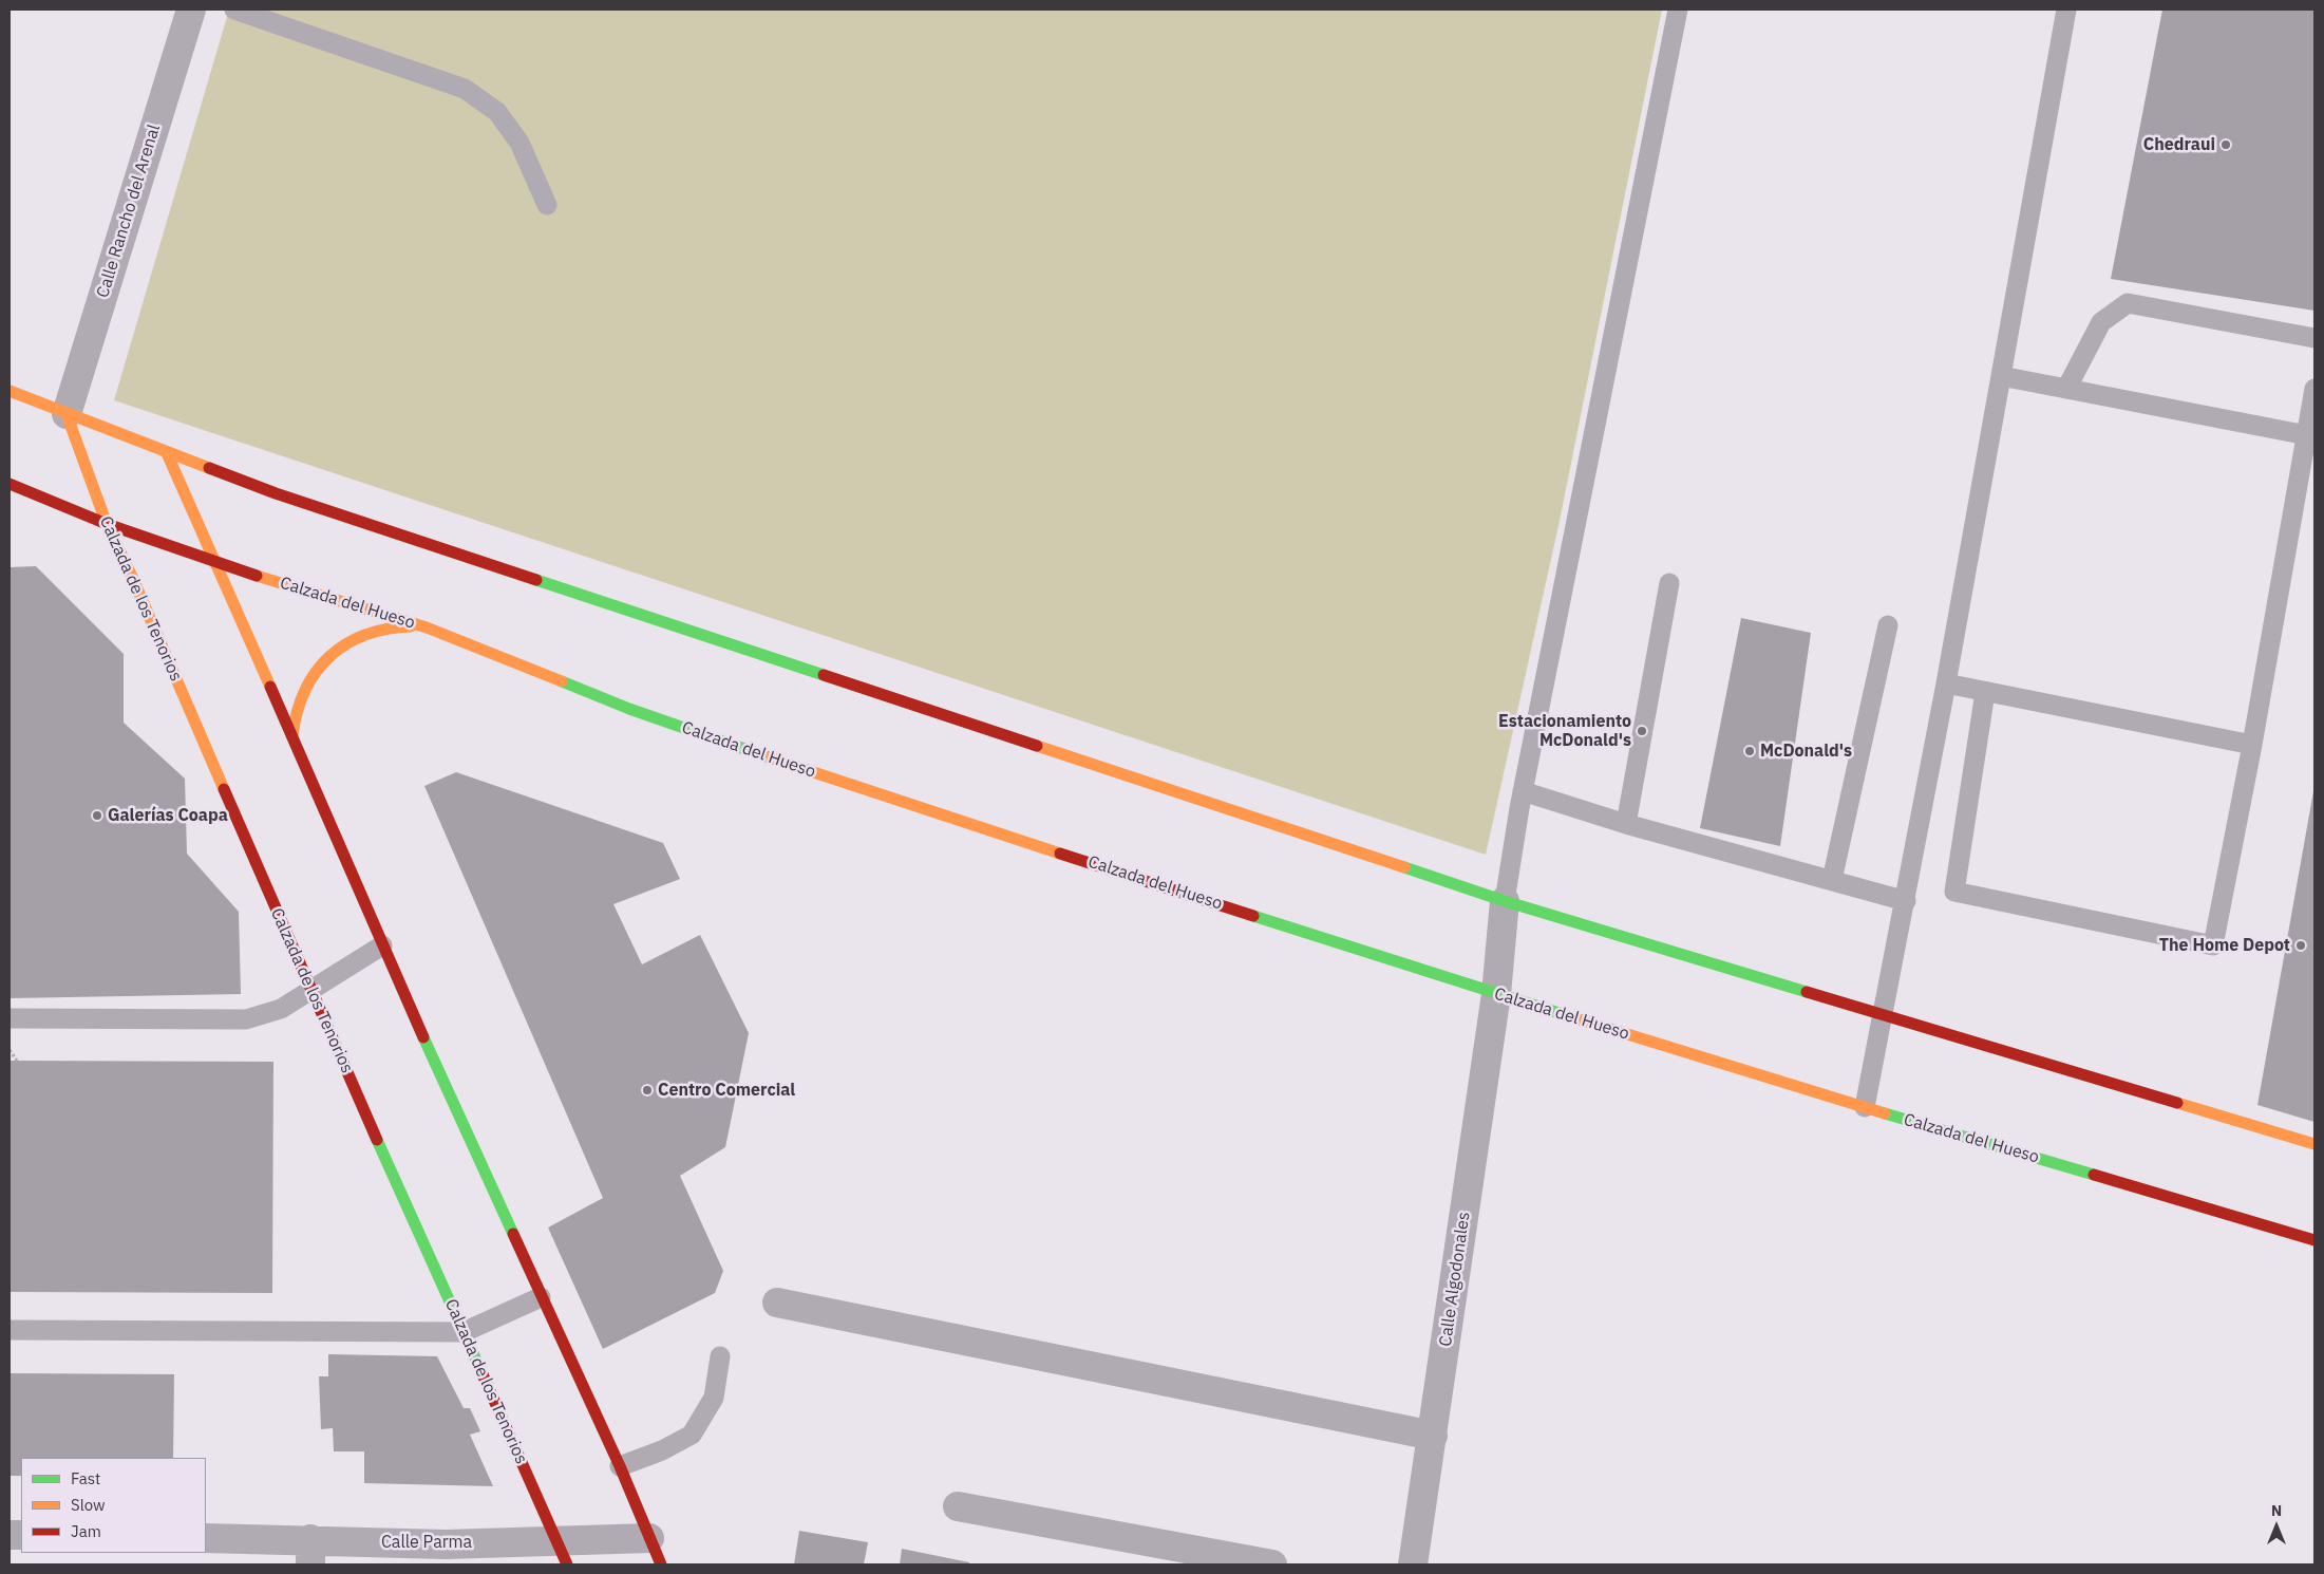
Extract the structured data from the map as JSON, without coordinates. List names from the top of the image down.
{
  "streets": {
    "main road": ["Calzada de los Tenorios", "Calzada del Hueso"],
    "street": ["Calle Rancho del Arenal", "Calle Algodonales", "Calle Parma"]
  },
  "crossings": [
    ["Calle Rancho del Arenal", "Calzada de los Tenorios"],
    ["Calzada de los Tenorios", "Calzada del Hueso"],
    ["Calzada de los Tenorios", "Calle Parma"],
    ["Calzada del Hueso", "Calle Algodonales"]
  ],
  "places": [
    "Chedraui",
    "Estacionamiento McDonald's",
    "McDonald's",
    "Galerías Coapa",
    "The Home Depot",
    "Centro Comercial"
  ],
  "legend": ["Fast", "Slow", "Jam"],
  "north": "top"
}
